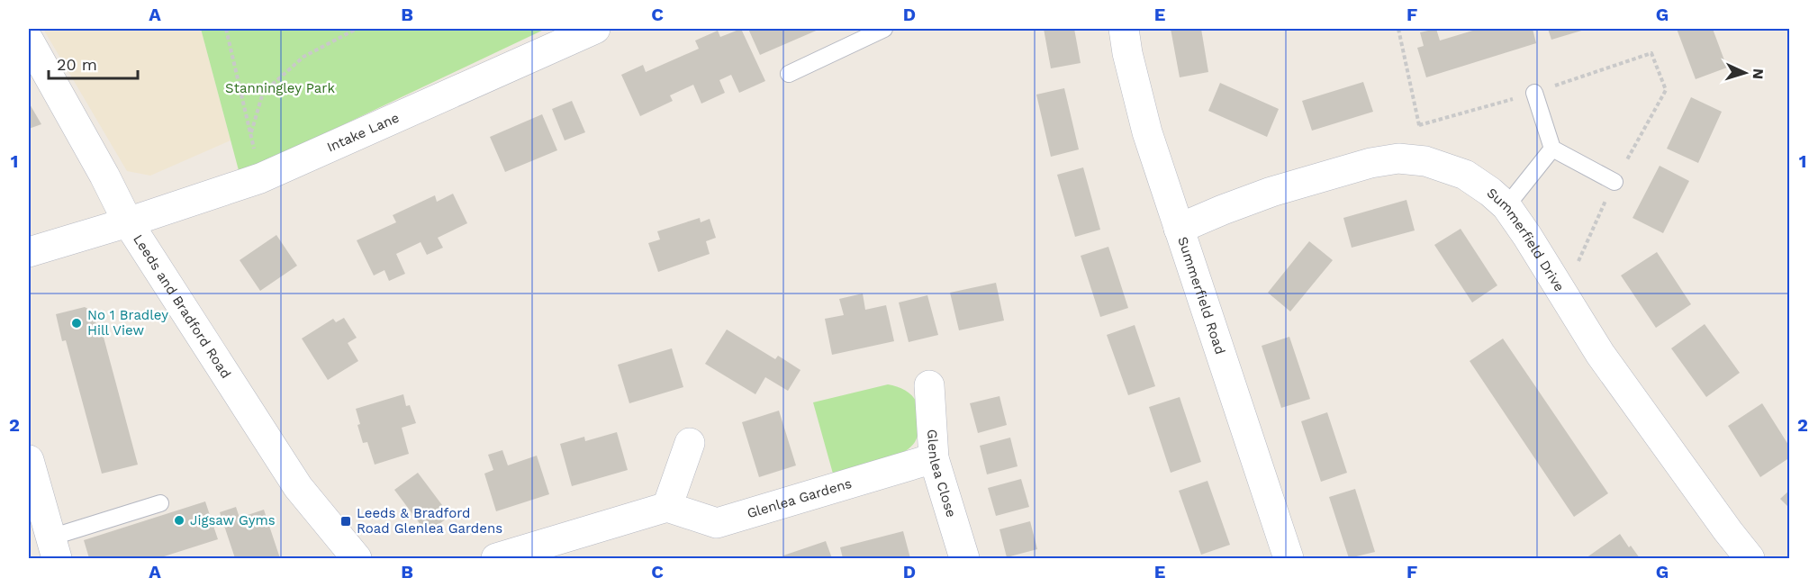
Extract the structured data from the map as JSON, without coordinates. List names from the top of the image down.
{
  "streets": {
    "street": [
      "Intake Lane",
      "Summerfield Drive",
      "Summerfield Road",
      "Leeds and Bradford Road",
      "Glenlea Close",
      "Glenlea Gardens"
    ]
  },
  "crossings": [
    ["Intake Lane", "Leeds and Bradford Road"],
    ["Summerfield Drive", "Summerfield Road"],
    ["Glenlea Close", "Glenlea Gardens"]
  ],
  "parks": ["Stanningley Park"],
  "places": {
    "other": ["No 1 Bradley Hill View", "Jigsaw Gyms"],
    "transit": ["Leeds & Bradford Road Glenlea Gardens"]
  },
  "scale_bar": "20 m",
  "north": "right",
  "grid": {
    "columns": [
      "A",
      "B",
      "C",
      "D",
      "E",
      "F",
      "G"
    ],
    "rows": ["1", "2"]
  }
}
